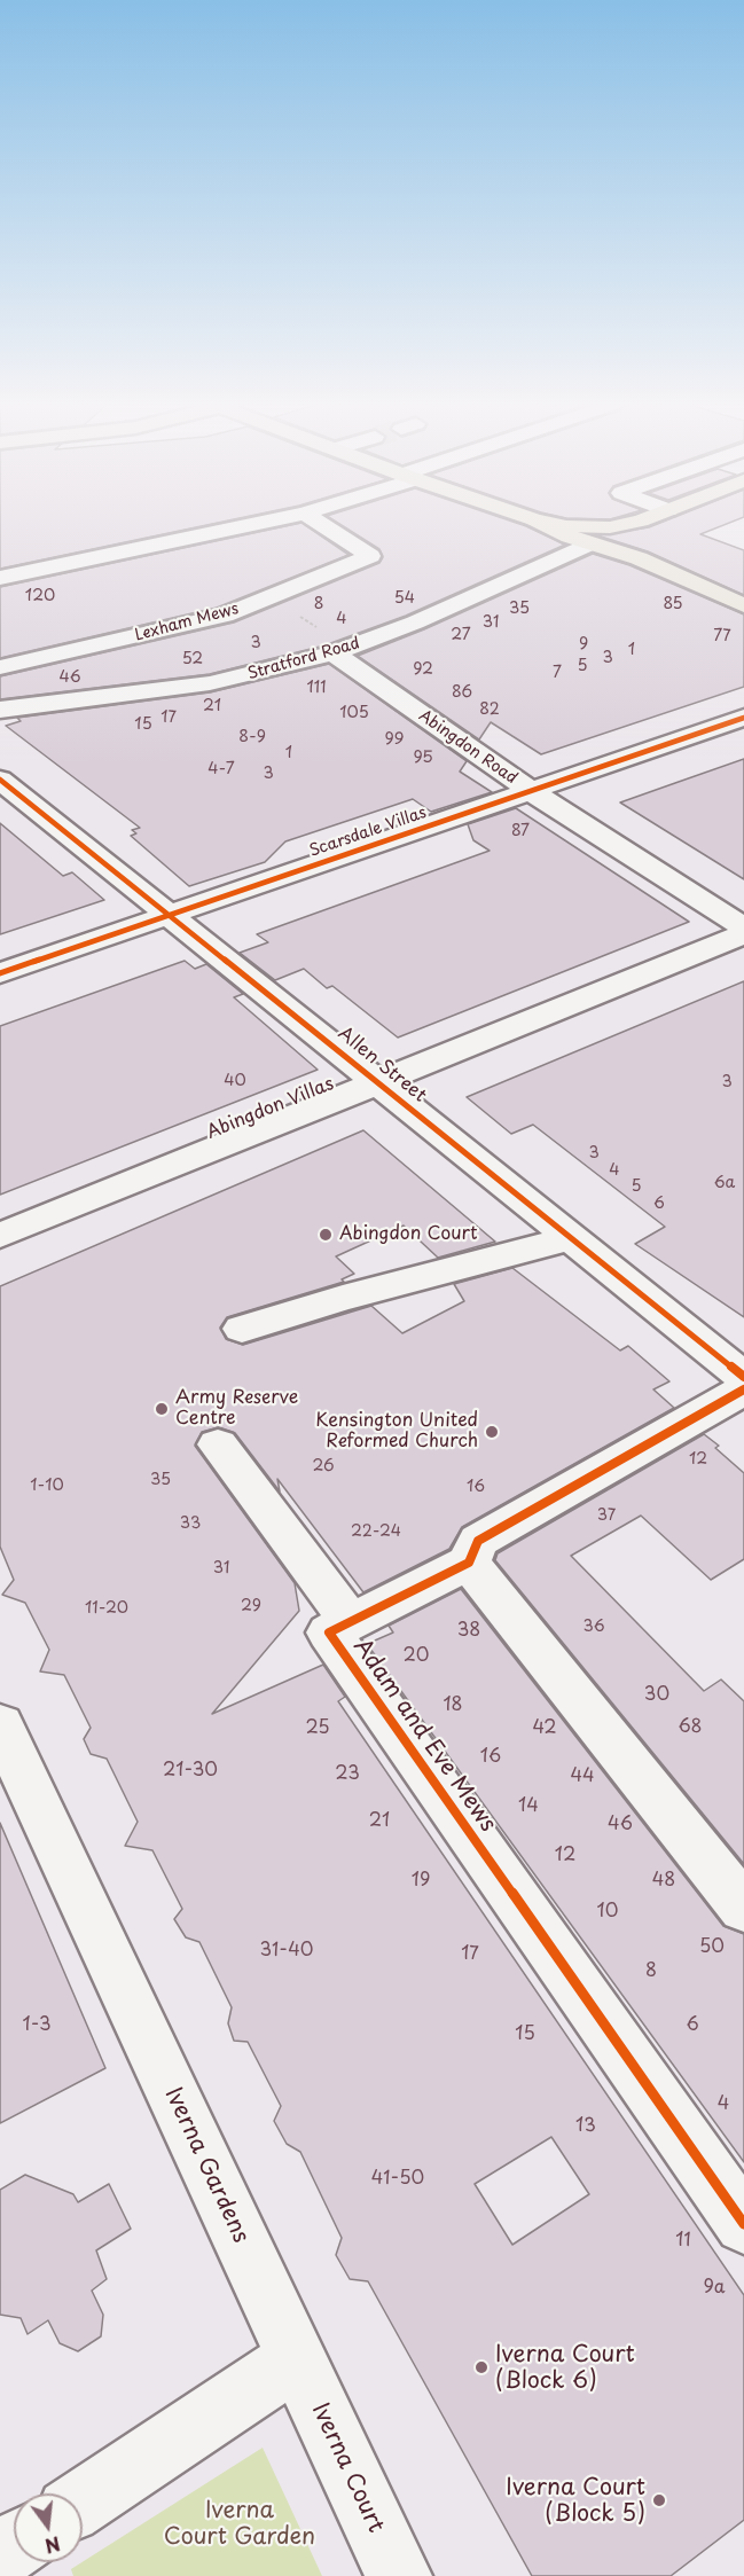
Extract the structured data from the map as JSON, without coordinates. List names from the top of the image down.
{
  "streets": {
    "street": [
      "Lexham Mews",
      "Stratford Road",
      "Abingdon Road",
      "Scarsdale Villas",
      "Allen Street",
      "Abingdon Villas",
      "Adam and Eve Mews",
      "Iverna Gardens",
      "Iverna Court"
    ]
  },
  "crossings": [
    ["Stratford Road", "Abingdon Road"],
    ["Abingdon Road", "Scarsdale Villas"],
    ["Scarsdale Villas", "Allen Street"],
    ["Allen Street", "Abingdon Villas"],
    ["Iverna Gardens", "Iverna Court"]
  ],
  "parks": ["Iverna Court Garden"],
  "places": [
    "Abingdon Court",
    "Army Reserve Centre",
    "Kensington United Reformed Church",
    "Iverna Court (Block 6)",
    "Iverna Court (Block 5)"
  ],
  "house_numbers": [
    "120",
    "54",
    "8",
    "85",
    "35",
    "4",
    "31",
    "27",
    "77",
    "3",
    "9",
    "1",
    "3",
    "52",
    "5",
    "92",
    "7",
    "46",
    "111",
    "86",
    "21",
    "82",
    "105",
    "17",
    "15",
    "8-9",
    "99",
    "1",
    "95",
    "4-7",
    "3",
    "87",
    "40",
    "3",
    "3",
    "4",
    "6a",
    "5",
    "6",
    "12",
    "26",
    "35",
    "1-10",
    "16",
    "37",
    "33",
    "22-24",
    "31",
    "29",
    "11-20",
    "36",
    "38",
    "20",
    "30",
    "18",
    "68",
    "25",
    "42",
    "16",
    "21-30",
    "23",
    "44",
    "14",
    "21",
    "46",
    "12",
    "19",
    "48",
    "10",
    "50",
    "31-40",
    "17",
    "8",
    "1-3",
    "6",
    "15",
    "4",
    "13",
    "41-50",
    "11",
    "9a"
  ],
  "north": "bottom"
}
